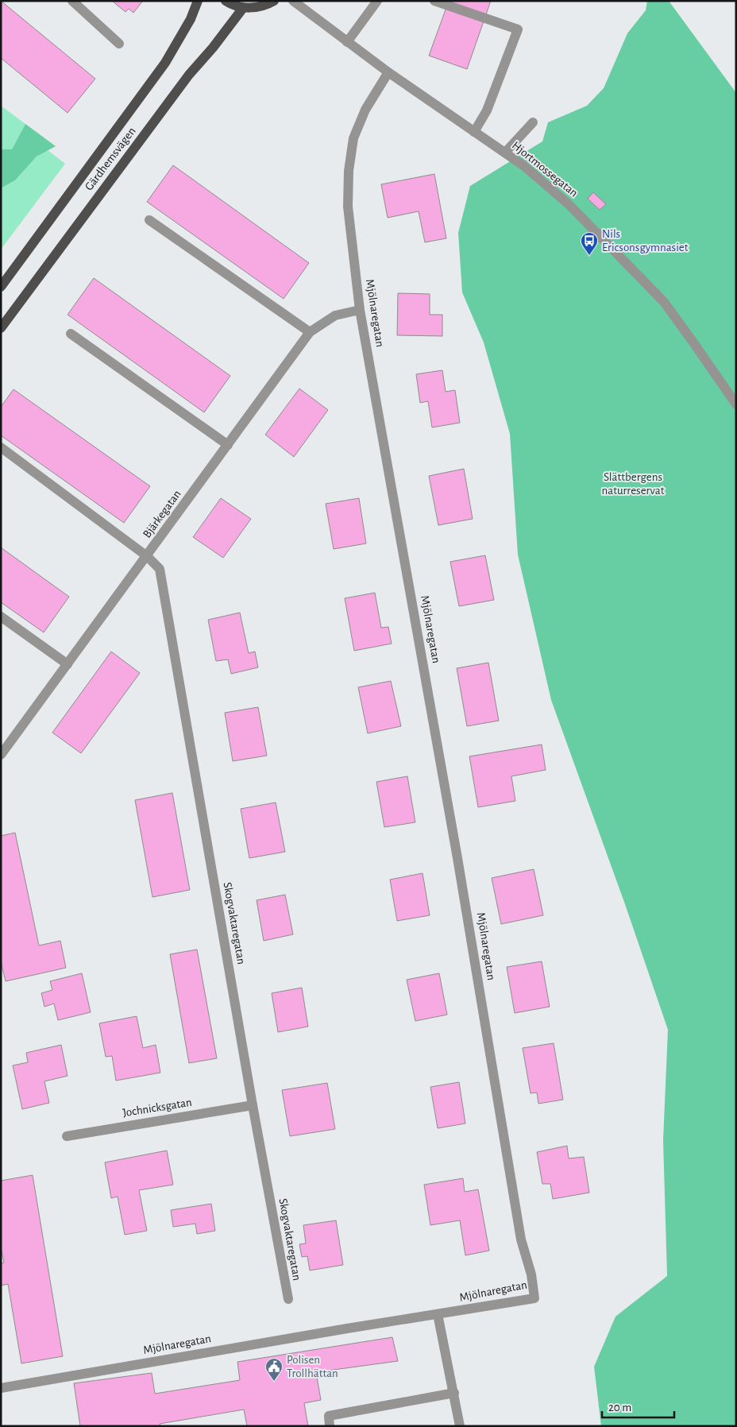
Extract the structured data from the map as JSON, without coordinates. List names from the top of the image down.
{
  "streets": {
    "main road": ["Gärdhemsvägen"],
    "street": [
      "Hjortmossegatan",
      "Mjölnaregatan",
      "Bjärkegatan",
      "Skogvaktaregatan",
      "Jochnicksgatan"
    ]
  },
  "crossings": [
    ["Hjortmossegatan", "Mjölnaregatan"],
    ["Mjölnaregatan", "Bjärkegatan"],
    ["Bjärkegatan", "Skogvaktaregatan"],
    ["Skogvaktaregatan", "Jochnicksgatan"]
  ],
  "parks": ["Slättbergens naturreservat"],
  "places": {
    "bus stop": ["Nils Ericsonsgymnasiet"],
    "public building": ["Polisen Trollhättan"]
  },
  "scale_bar": "20 m"
}
